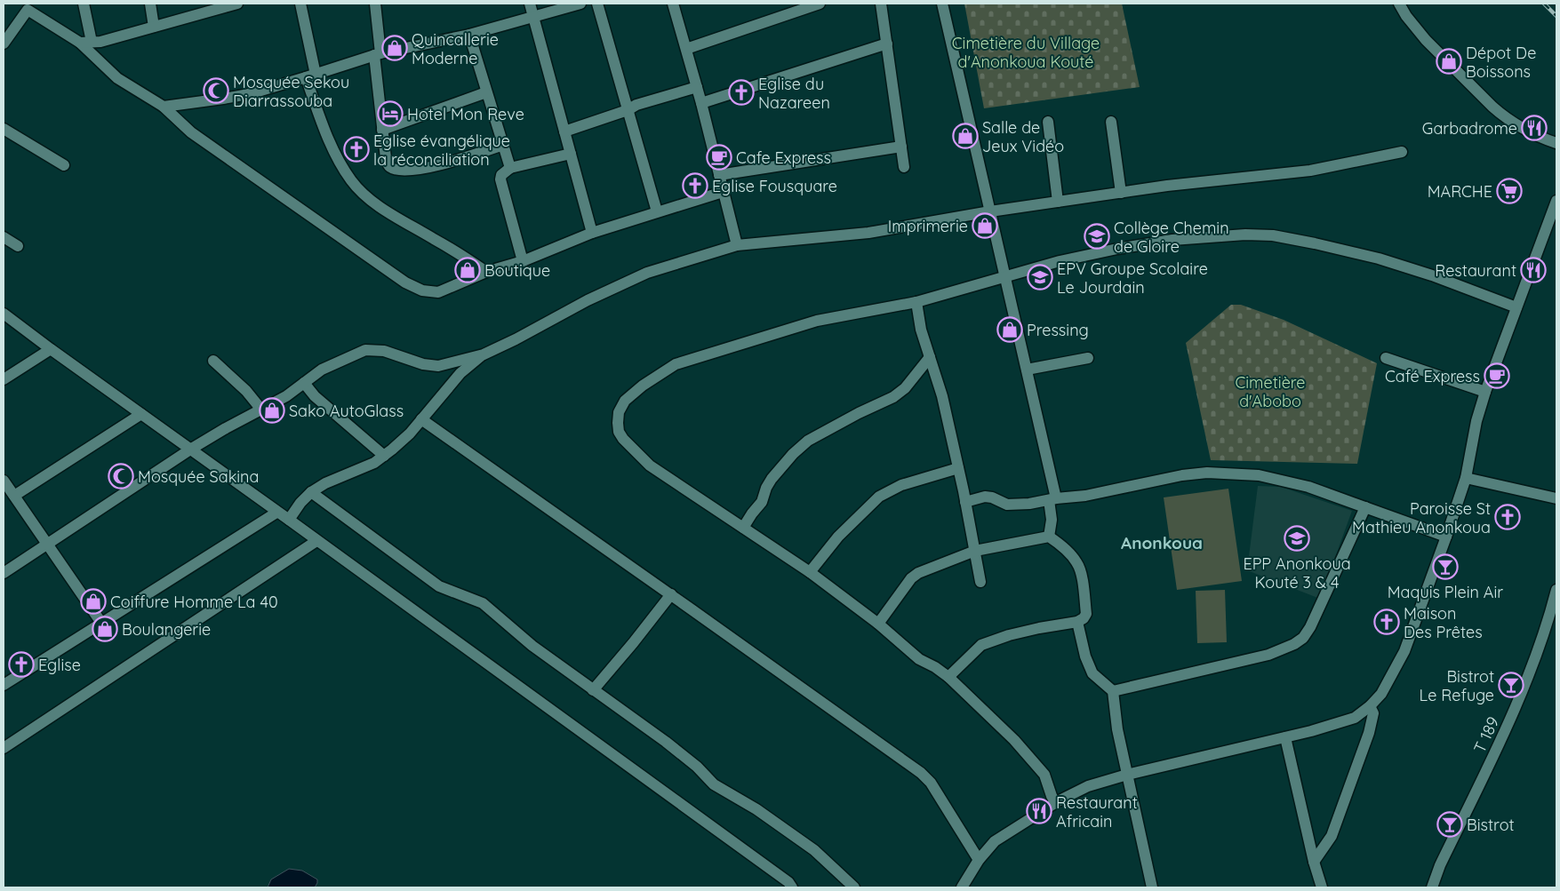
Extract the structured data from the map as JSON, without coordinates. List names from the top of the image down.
{
  "streets": {
    "street": ["T 189"]
  },
  "districts": ["Anonkoua"],
  "parks": ["Cimetière du Village d'Anonkoua Kouté", "Cimetière d'Abobo"],
  "places": {
    "shop": [
      "Quincallerie Moderne",
      "Dépot De Boissons",
      "Salle de Jeux Vidéo",
      "Imprimerie",
      "Boutique",
      "Pressing",
      "Sako AutoGlass",
      "Coiffure Homme La 40",
      "Boulangerie"
    ],
    "mosque": ["Mosquée Sekou Diarrassouba", "Mosquée Sakina"],
    "church": [
      "Eglise du Nazareen",
      "Eglise évangélique la réconciliation",
      "Eglise Fousquare",
      "Paroisse St Mathieu Anonkoua",
      "Maison Des Prêtes",
      "Eglise"
    ],
    "hotel": ["Hotel Mon Reve"],
    "restaurant": ["Garbadrome", "Restaurant", "Restaurant Africain"],
    "cafe": ["Cafe Express", "Café Express"],
    "supermarket": ["MARCHE"],
    "school or university": ["Collège Chemin de Gloire", "EPV Groupe Scolaire Le Jourdain", "EPP Anonkoua Kouté 3 & 4"],
    "bar": ["Maquis Plein Air", "Bistrot Le Refuge", "Bistrot"]
  }
}
